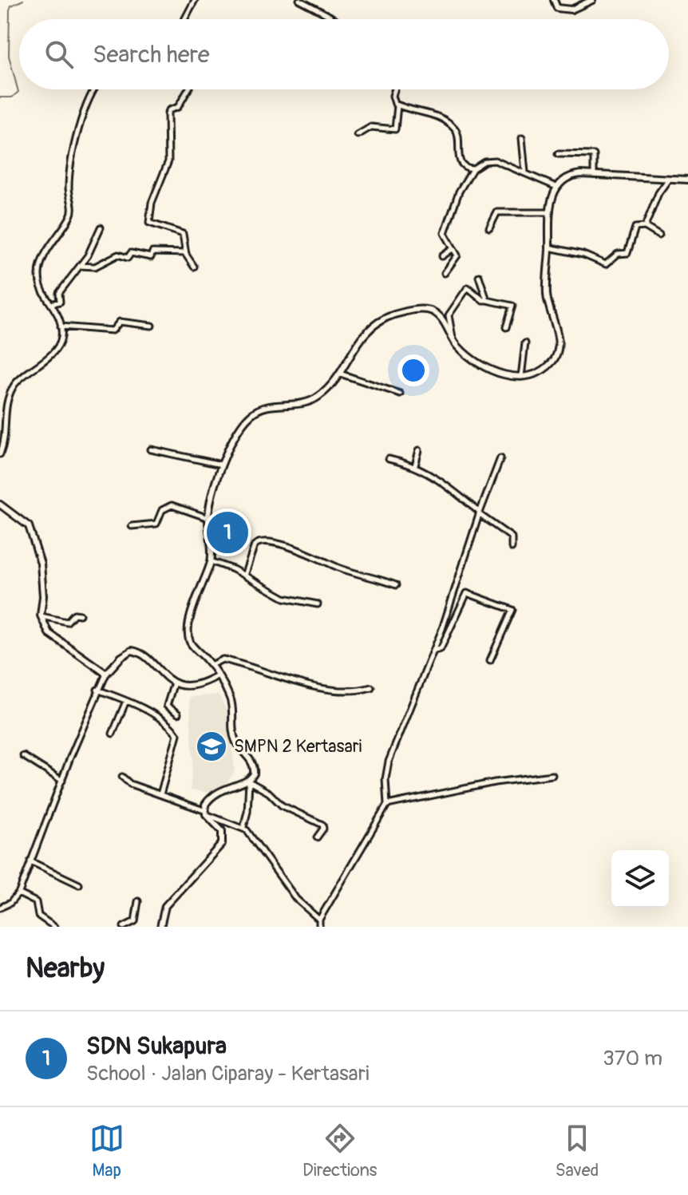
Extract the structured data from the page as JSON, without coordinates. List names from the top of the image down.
{
  "places": {
    "school or university": ["SMPN 2 Kertasari"]
  },
  "page": {
    "search": "Search here",
    "pins": "1",
    "heading": "Nearby",
    "list": [
      {
        "mark": "1",
        "name": "SDN Sukapura",
        "note": "School · Jalan Ciparay - Kertasari",
        "value": "370 m"
      }
    ],
    "nav": ["Map", "Directions", "Saved"]
  }
}
